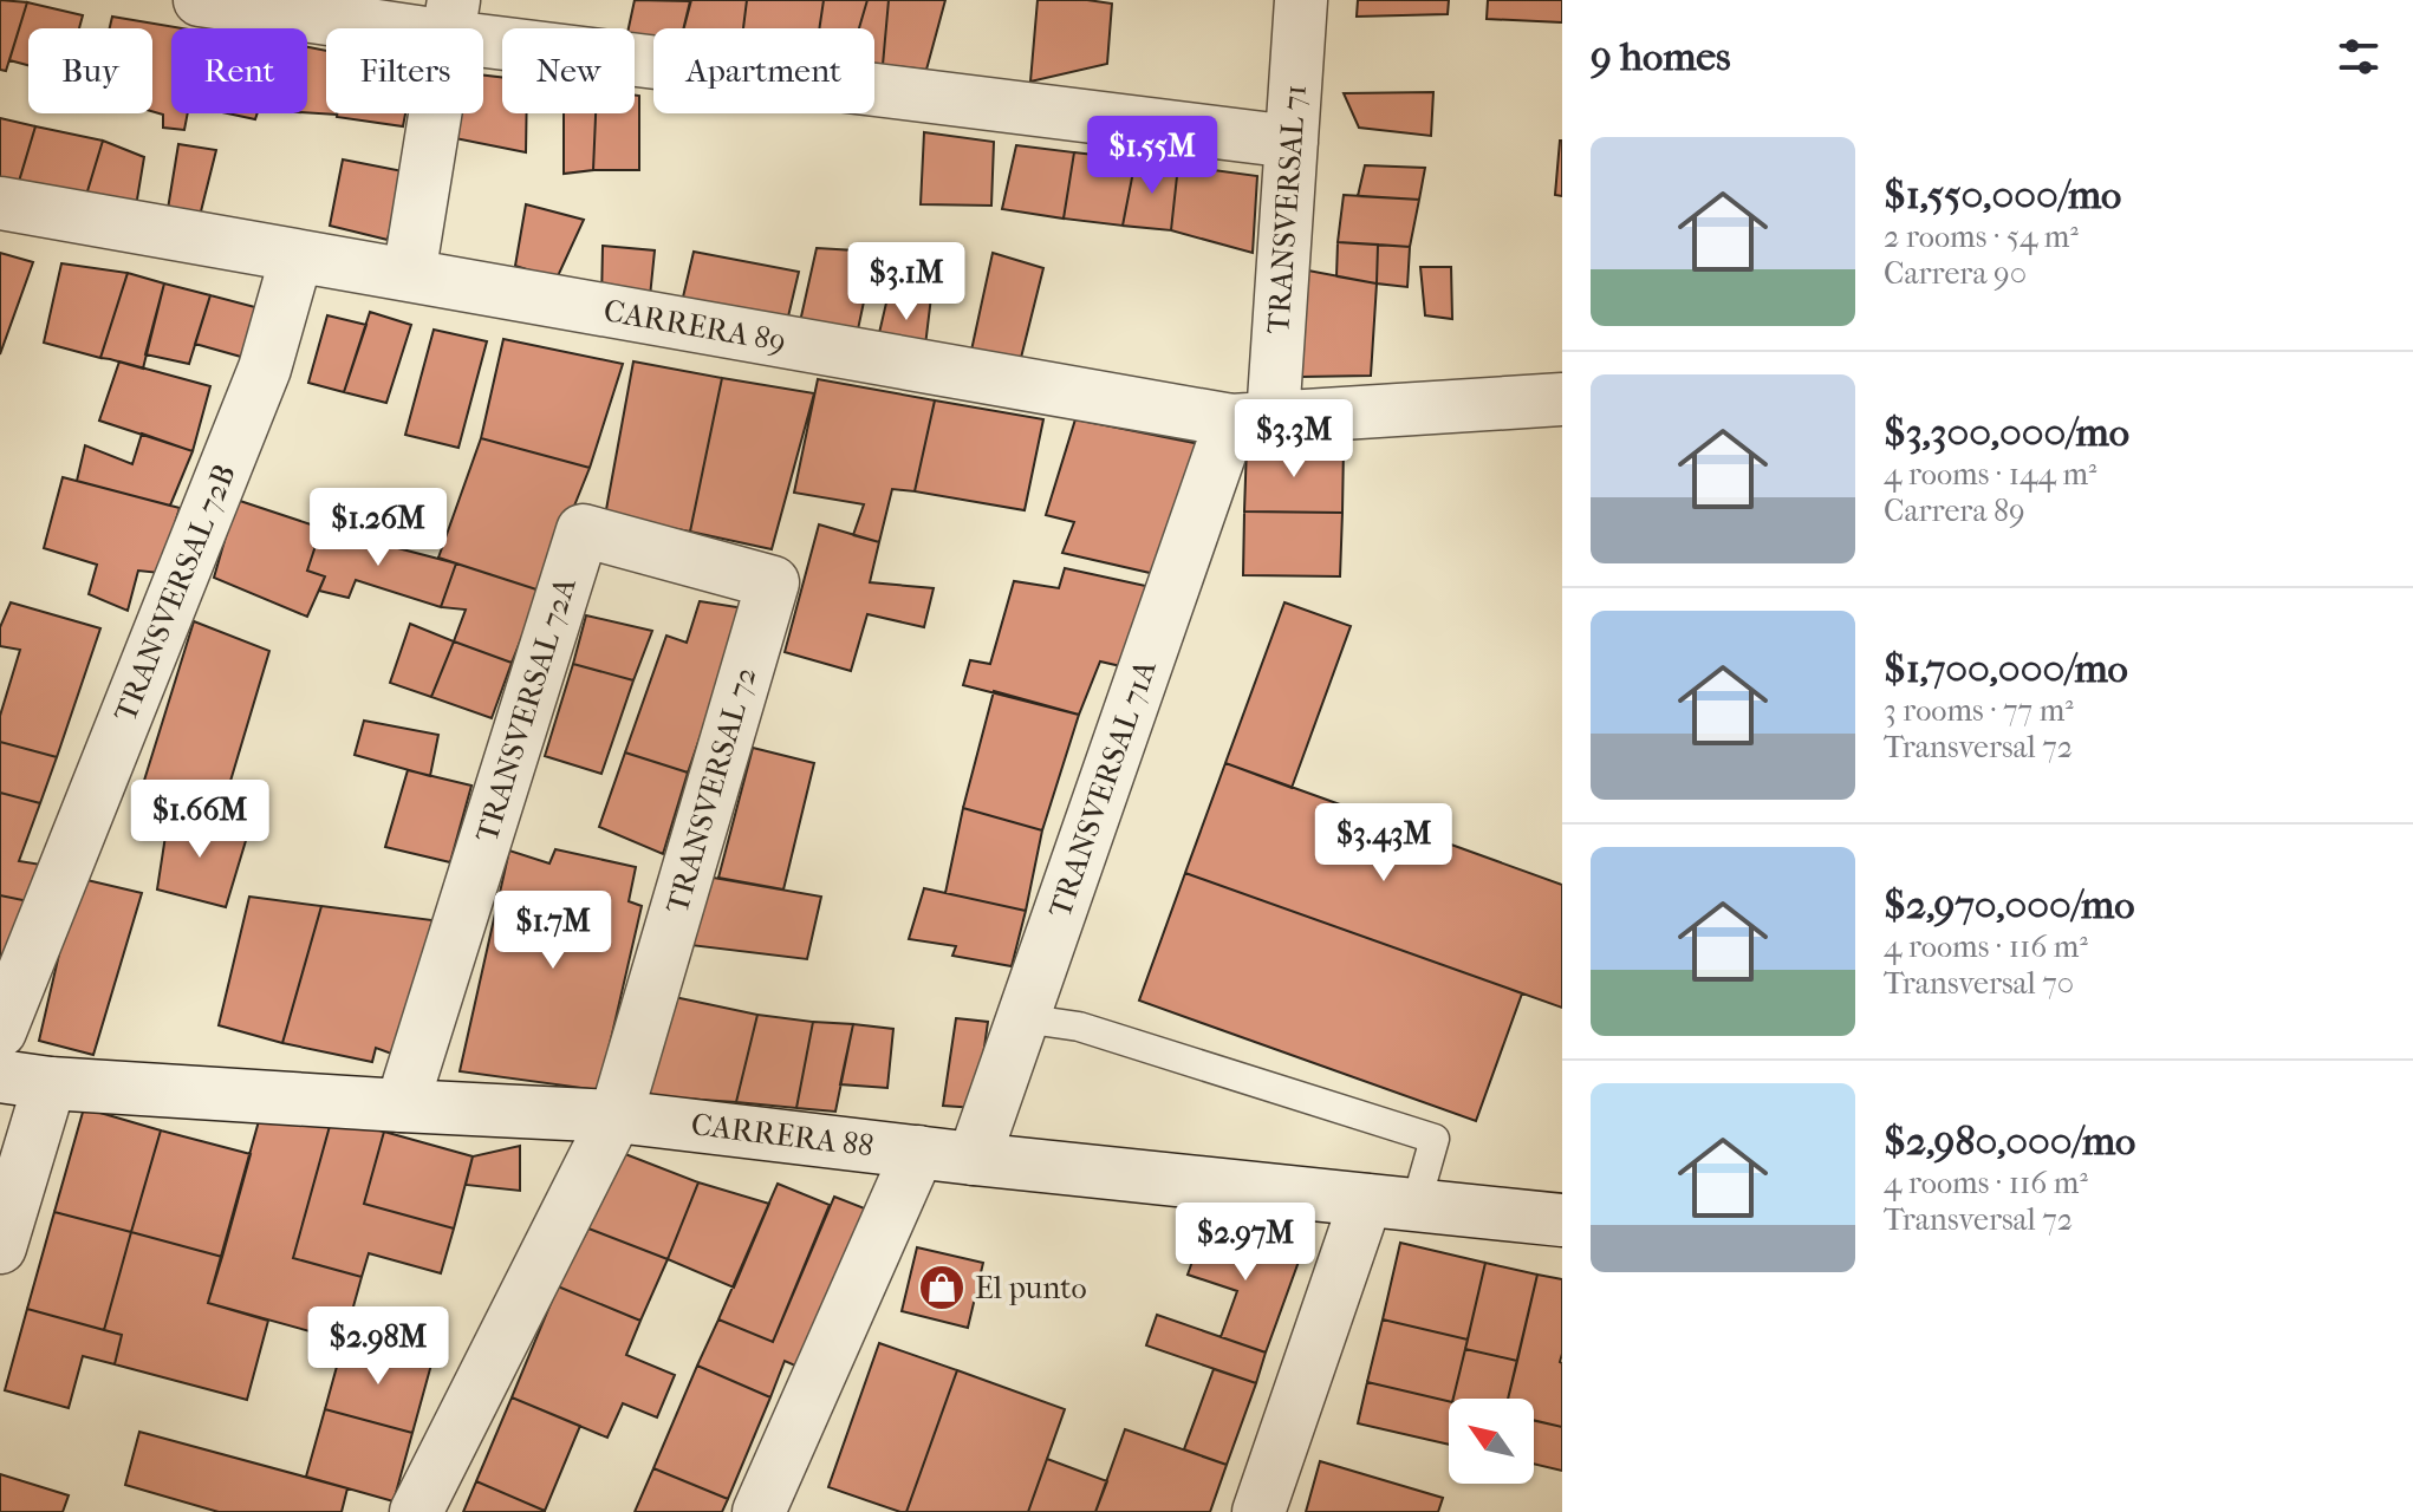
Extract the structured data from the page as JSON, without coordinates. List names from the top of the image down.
{
  "streets": {
    "street": [
      "TRANSVERSAL 71",
      "CARRERA 89",
      "TRANSVERSAL 72B",
      "TRANSVERSAL 72A",
      "TRANSVERSAL 71A",
      "TRANSVERSAL 72",
      "CARRERA 88"
    ]
  },
  "crossings": [
    ["TRANSVERSAL 71", "CARRERA 89"],
    ["TRANSVERSAL 71", "TRANSVERSAL 71A"],
    ["CARRERA 89", "TRANSVERSAL 72B"],
    ["CARRERA 89", "TRANSVERSAL 71A"],
    ["TRANSVERSAL 72A", "TRANSVERSAL 72"],
    ["TRANSVERSAL 72A", "CARRERA 88"],
    ["TRANSVERSAL 71A", "CARRERA 88"],
    ["TRANSVERSAL 72", "CARRERA 88"]
  ],
  "places": {
    "shop": ["El punto"]
  },
  "north": "top left",
  "page": {
    "heading": "9 homes",
    "chip": [
      "Buy",
      "Rent",
      "Filters",
      "New",
      "Apartment"
    ],
    "list": [
      {
        "name": "$1,550,000/mo",
        "note": "2 rooms · 54 m² · Carrera 90"
      },
      {
        "name": "$3,300,000/mo",
        "note": "4 rooms · 144 m² · Carrera 89"
      },
      {
        "name": "$1,700,000/mo",
        "note": "3 rooms · 77 m² · Transversal 72"
      },
      {
        "name": "$2,970,000/mo",
        "note": "4 rooms · 116 m² · Transversal 70"
      },
      {
        "name": "$2,980,000/mo",
        "note": "4 rooms · 116 m² · Transversal 72"
      }
    ],
    "price": [
      "$1.55M",
      "$3.1M",
      "$3.3M",
      "$1.26M",
      "$1.66M",
      "$3.43M",
      "$1.7M",
      "$2.97M",
      "$2.98M"
    ]
  }
}
